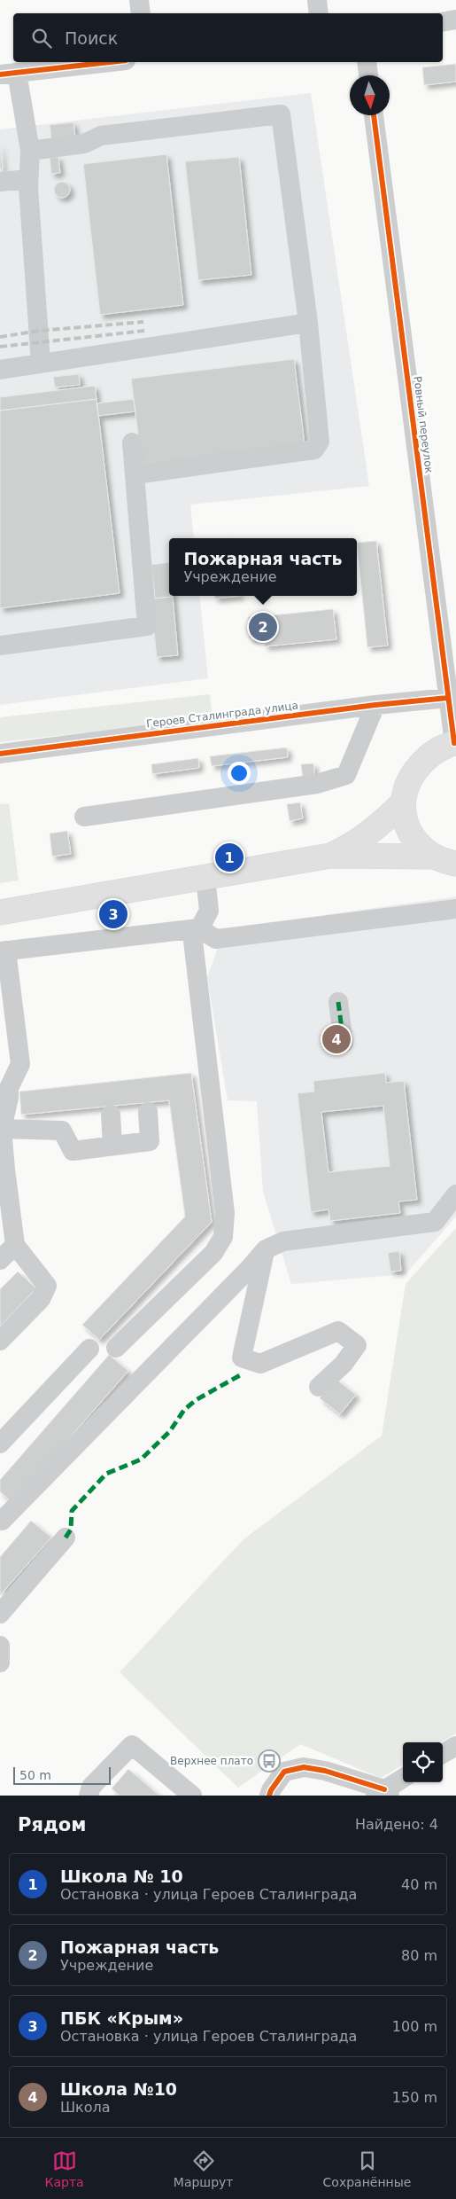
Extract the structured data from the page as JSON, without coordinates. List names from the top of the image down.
{
  "streets": {
    "street": ["Ровный переулок", "Героев Сталинграда улица"]
  },
  "crossings": [
    ["Ровный переулок", "Героев Сталинграда улица"]
  ],
  "places": {
    "bus stop": ["Верхнее плато"]
  },
  "scale_bar": "50 m",
  "north": "bottom",
  "page": {
    "search": "Поиск",
    "popup": ["Пожарная часть", "Учреждение"],
    "pins": [
      "2",
      "1",
      "3",
      "4"
    ],
    "scale": "50 m",
    "heading": ["Рядом", "Найдено: 4"],
    "list": [
      {
        "mark": "1",
        "name": "Школа № 10",
        "note": "Остановка · улица Героев Сталинграда",
        "value": "40 m"
      },
      {
        "mark": "2",
        "name": "Пожарная часть",
        "note": "Учреждение",
        "value": "80 m"
      },
      {
        "mark": "3",
        "name": "ПБК «Крым»",
        "note": "Остановка · улица Героев Сталинграда",
        "value": "100 m"
      },
      {
        "mark": "4",
        "name": "Школа №10",
        "note": "Школа",
        "value": "150 m"
      }
    ],
    "nav": ["Карта", "Маршрут", "Сохранённые"]
  }
}
